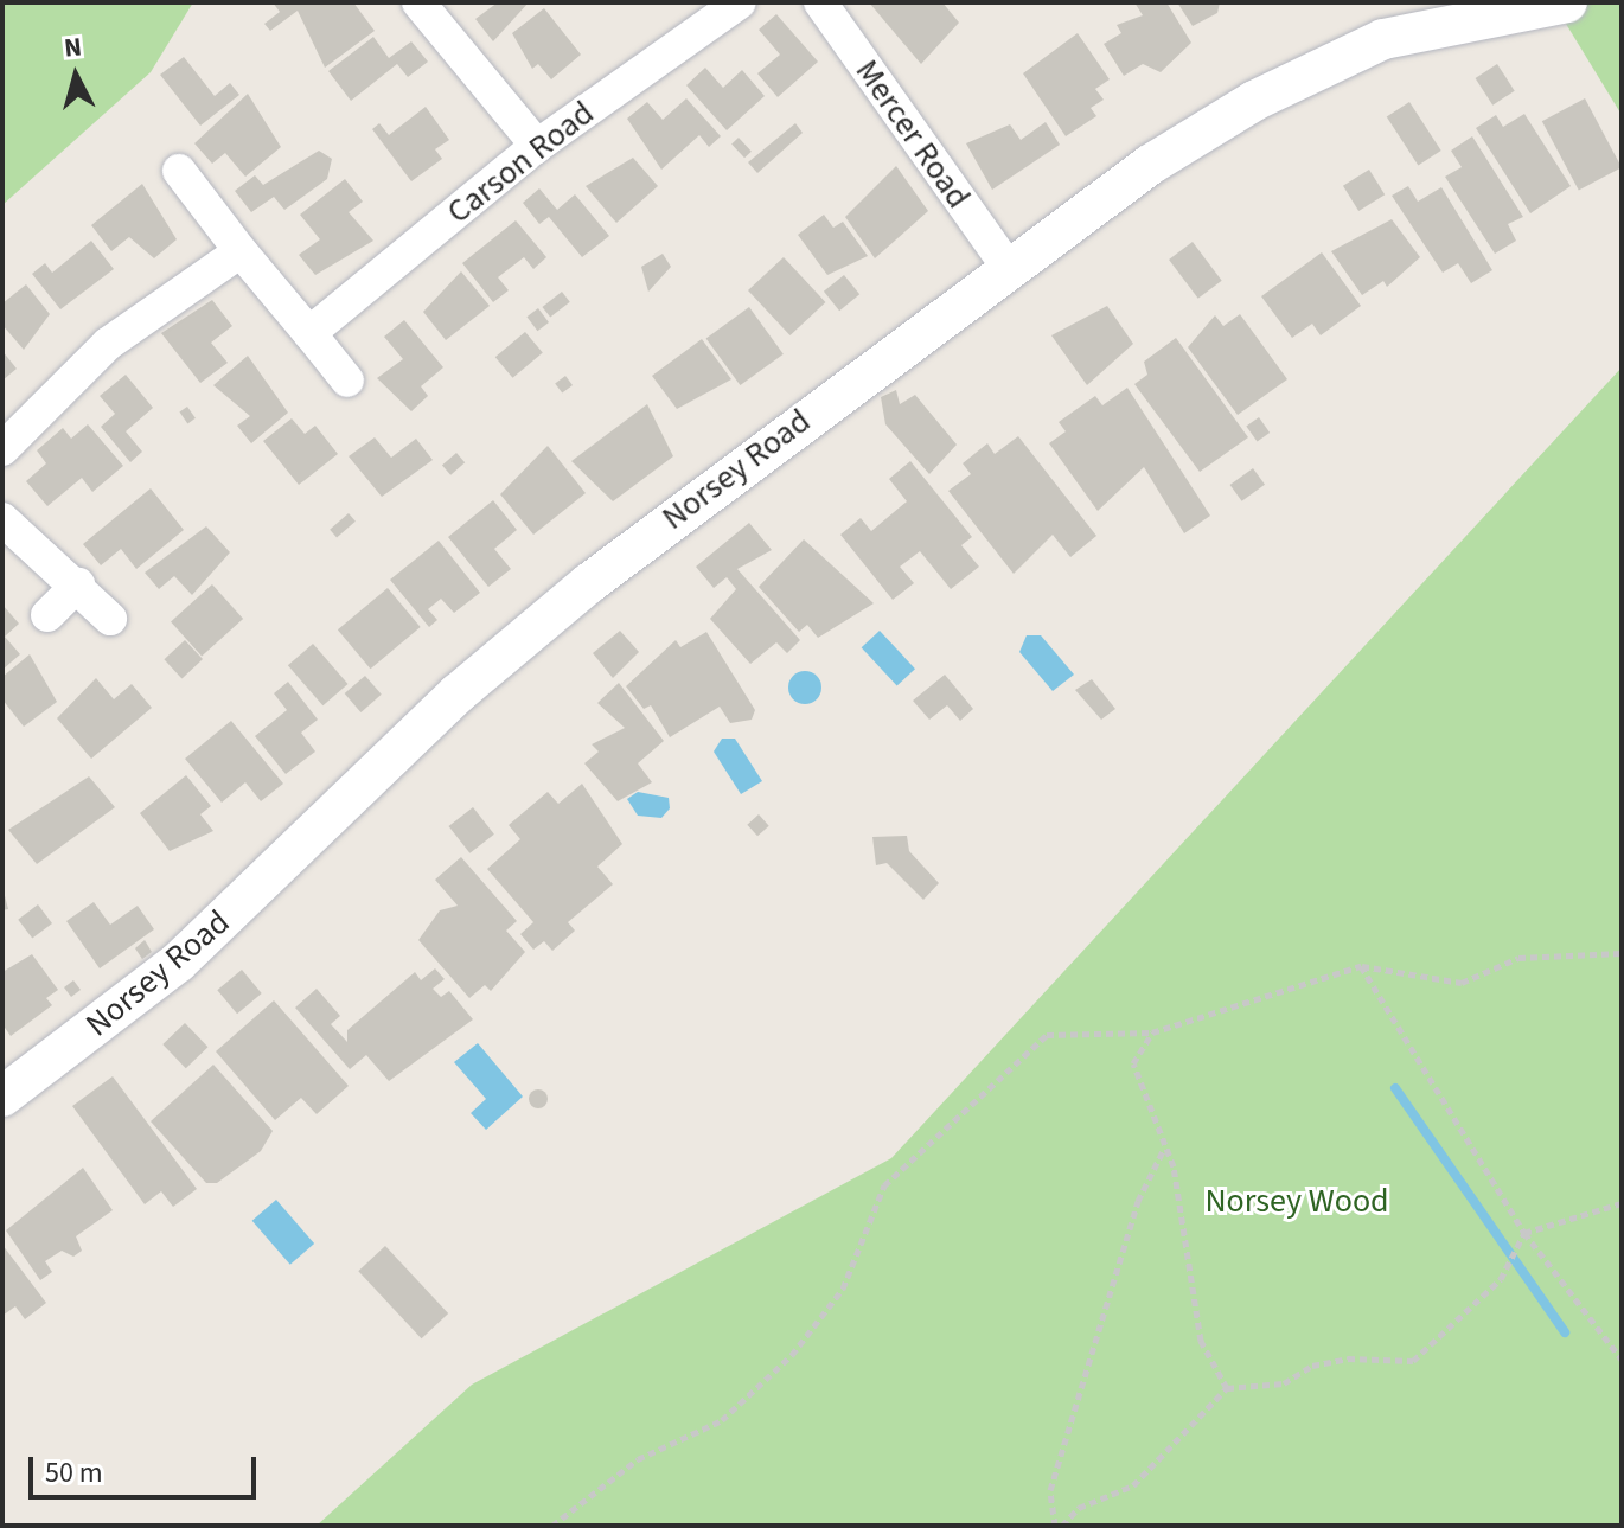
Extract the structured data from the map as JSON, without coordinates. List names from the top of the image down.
{
  "streets": {
    "street": ["Mercer Road", "Carson Road", "Norsey Road"]
  },
  "crossings": [
    ["Mercer Road", "Norsey Road"]
  ],
  "parks": ["Norsey Wood"],
  "scale_bar": "50 m",
  "north": "top"
}
